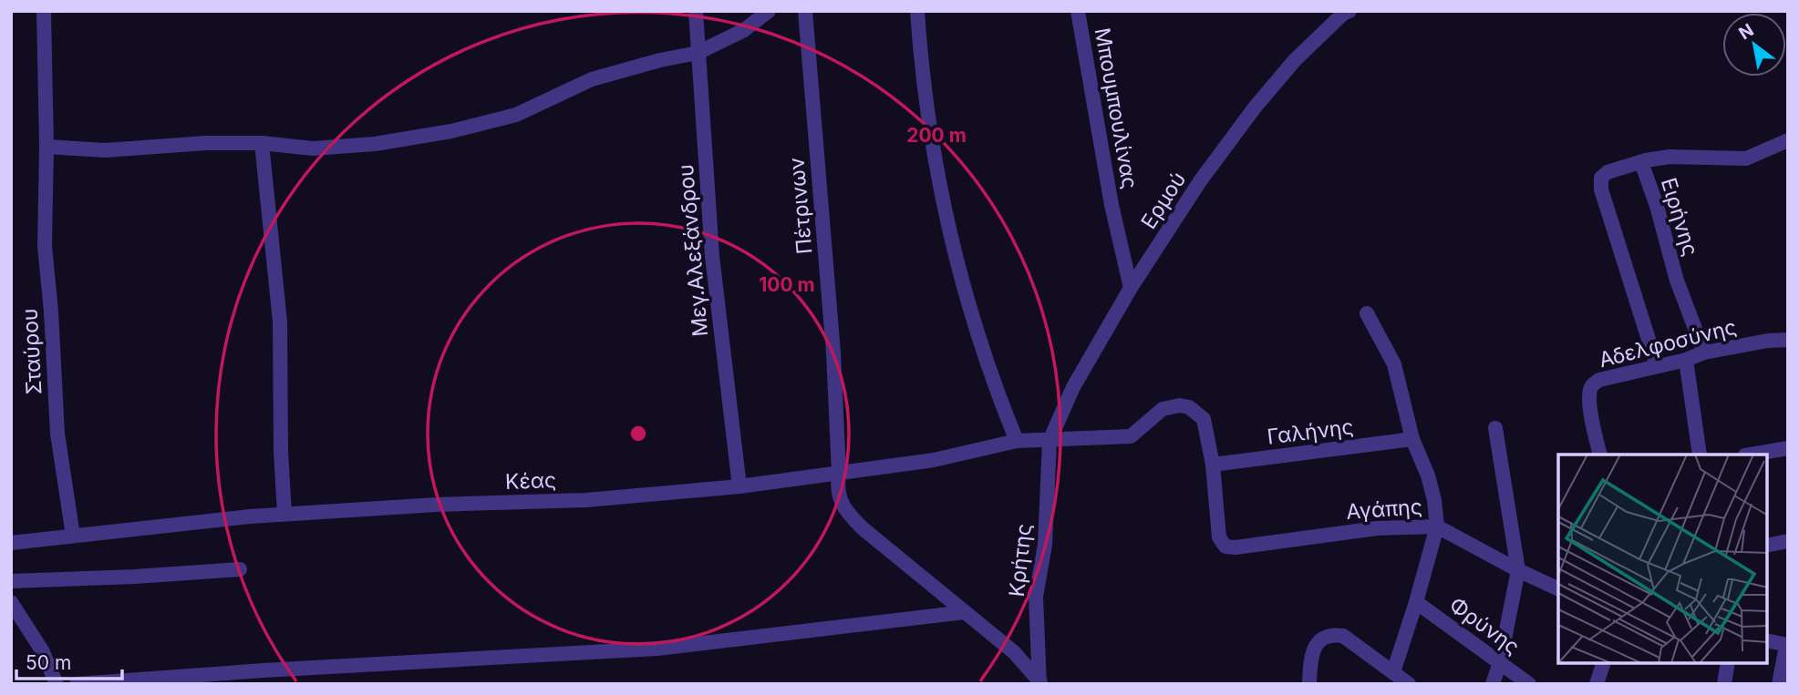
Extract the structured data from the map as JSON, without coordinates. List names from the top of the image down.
{
  "streets": {
    "street": [
      "Μπουμπουλίνας",
      "Ερμού",
      "Πέτρινων",
      "Ειρήνης",
      "Μεγ.Αλεξάνδρου",
      "Αδελφοσύνης",
      "Σταύρου",
      "Γαλήνης",
      "Κέας",
      "Αγάπης",
      "Κρήτης",
      "Φρύνης"
    ]
  },
  "crossings": [
    ["Μπουμπουλίνας", "Ερμού"],
    ["Ερμού", "Κέας"],
    ["Ερμού", "Κρήτης"],
    ["Πέτρινων", "Κέας"],
    ["Πέτρινων", "Κρήτης"],
    ["Ειρήνης", "Αδελφοσύνης"],
    ["Μεγ.Αλεξάνδρου", "Κέας"],
    ["Σταύρου", "Κέας"],
    ["Γαλήνης", "Κέας"],
    ["Κέας", "Αγάπης"],
    ["Κέας", "Κρήτης"]
  ],
  "scale_bar": "50 m",
  "north": "top left",
  "rings": ["200 m", "100 m"]
}
